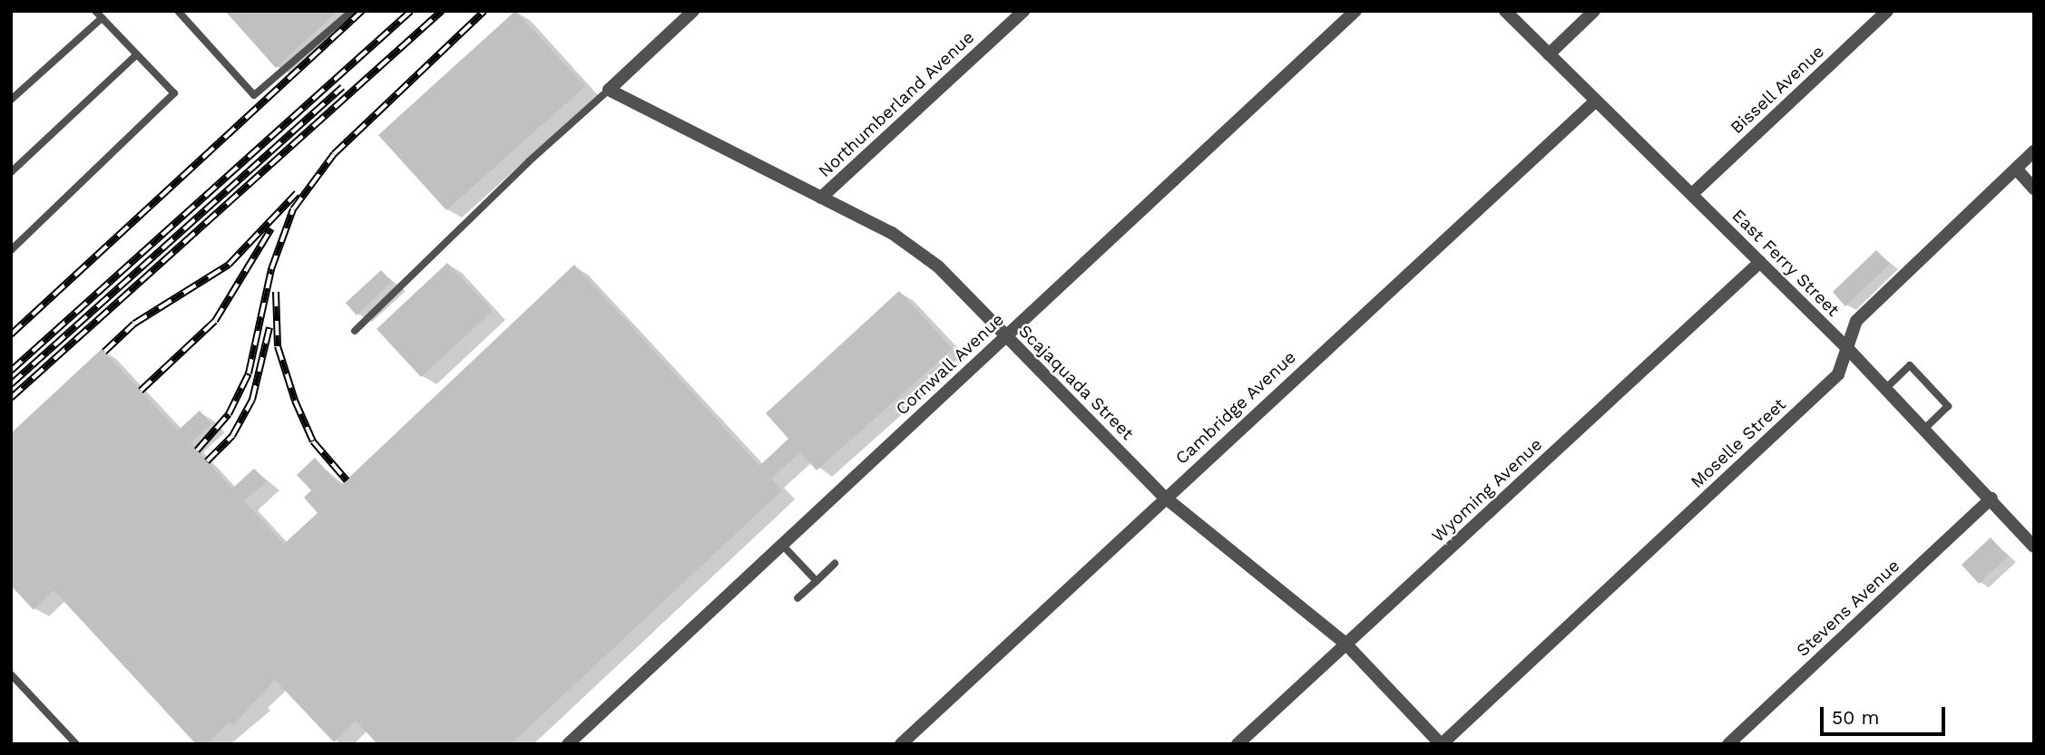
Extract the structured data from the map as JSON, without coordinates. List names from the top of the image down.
{
  "streets": {
    "street": [
      "Bissell Avenue",
      "Northumberland Avenue",
      "East Ferry Street",
      "Cornwall Avenue",
      "Scajaquada Street",
      "Cambridge Avenue",
      "Moselle Street",
      "Wyoming Avenue",
      "Stevens Avenue"
    ]
  },
  "crossings": [
    ["Bissell Avenue", "East Ferry Street"],
    ["Northumberland Avenue", "Scajaquada Street"],
    ["East Ferry Street", "Cambridge Avenue"],
    ["East Ferry Street", "Moselle Street"],
    ["East Ferry Street", "Wyoming Avenue"],
    ["East Ferry Street", "Stevens Avenue"],
    ["Cornwall Avenue", "Scajaquada Street"],
    ["Scajaquada Street", "Cambridge Avenue"],
    ["Scajaquada Street", "Moselle Street"],
    ["Scajaquada Street", "Wyoming Avenue"]
  ],
  "scale_bar": "50 m"
}
